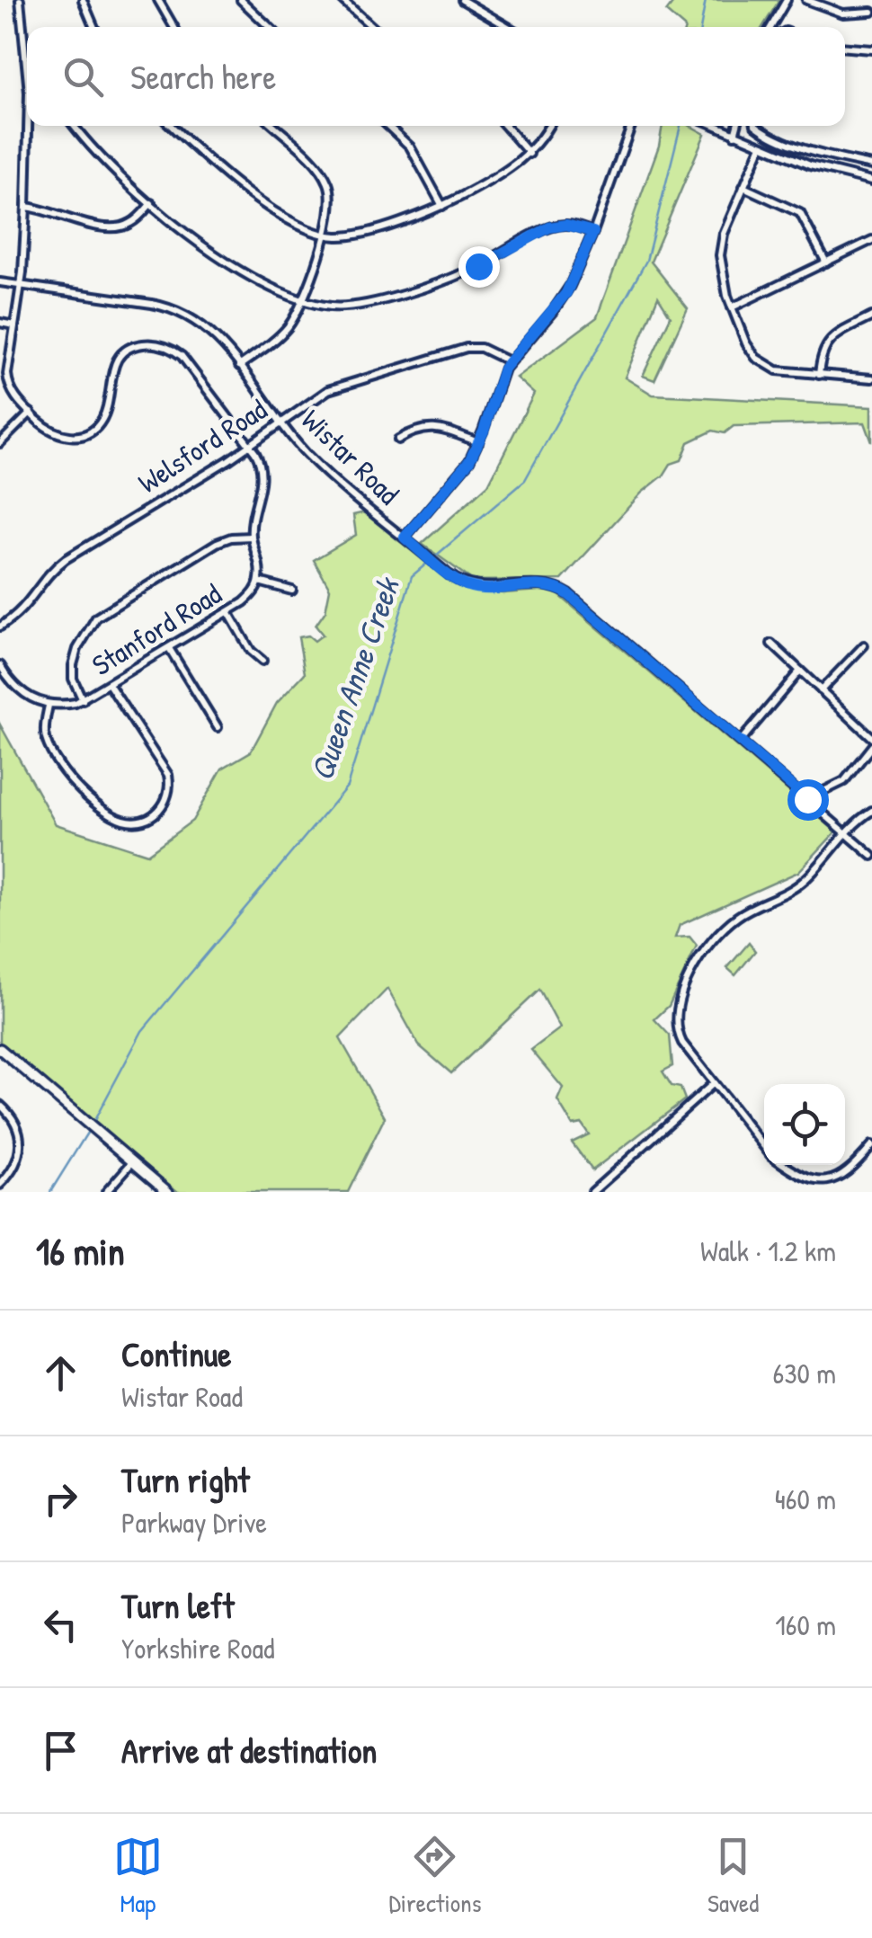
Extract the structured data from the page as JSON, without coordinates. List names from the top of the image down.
{
  "streets": {
    "street": ["Welsford Road", "Wistar Road", "Stanford Road"]
  },
  "crossings": [
    ["Welsford Road", "Wistar Road"],
    ["Welsford Road", "Stanford Road"],
    ["Wistar Road", "Stanford Road"]
  ],
  "water": ["Queen Anne Creek"],
  "page": {
    "search": "Search here",
    "heading": ["16 min", "Walk · 1.2 km"],
    "list": [
      ["Continue", "Wistar Road", "630 m"],
      ["Turn right", "Parkway Drive", "460 m"],
      ["Turn left", "Yorkshire Road", "160 m"],
      "Arrive at destination"
    ],
    "nav": ["Map", "Directions", "Saved"]
  }
}
